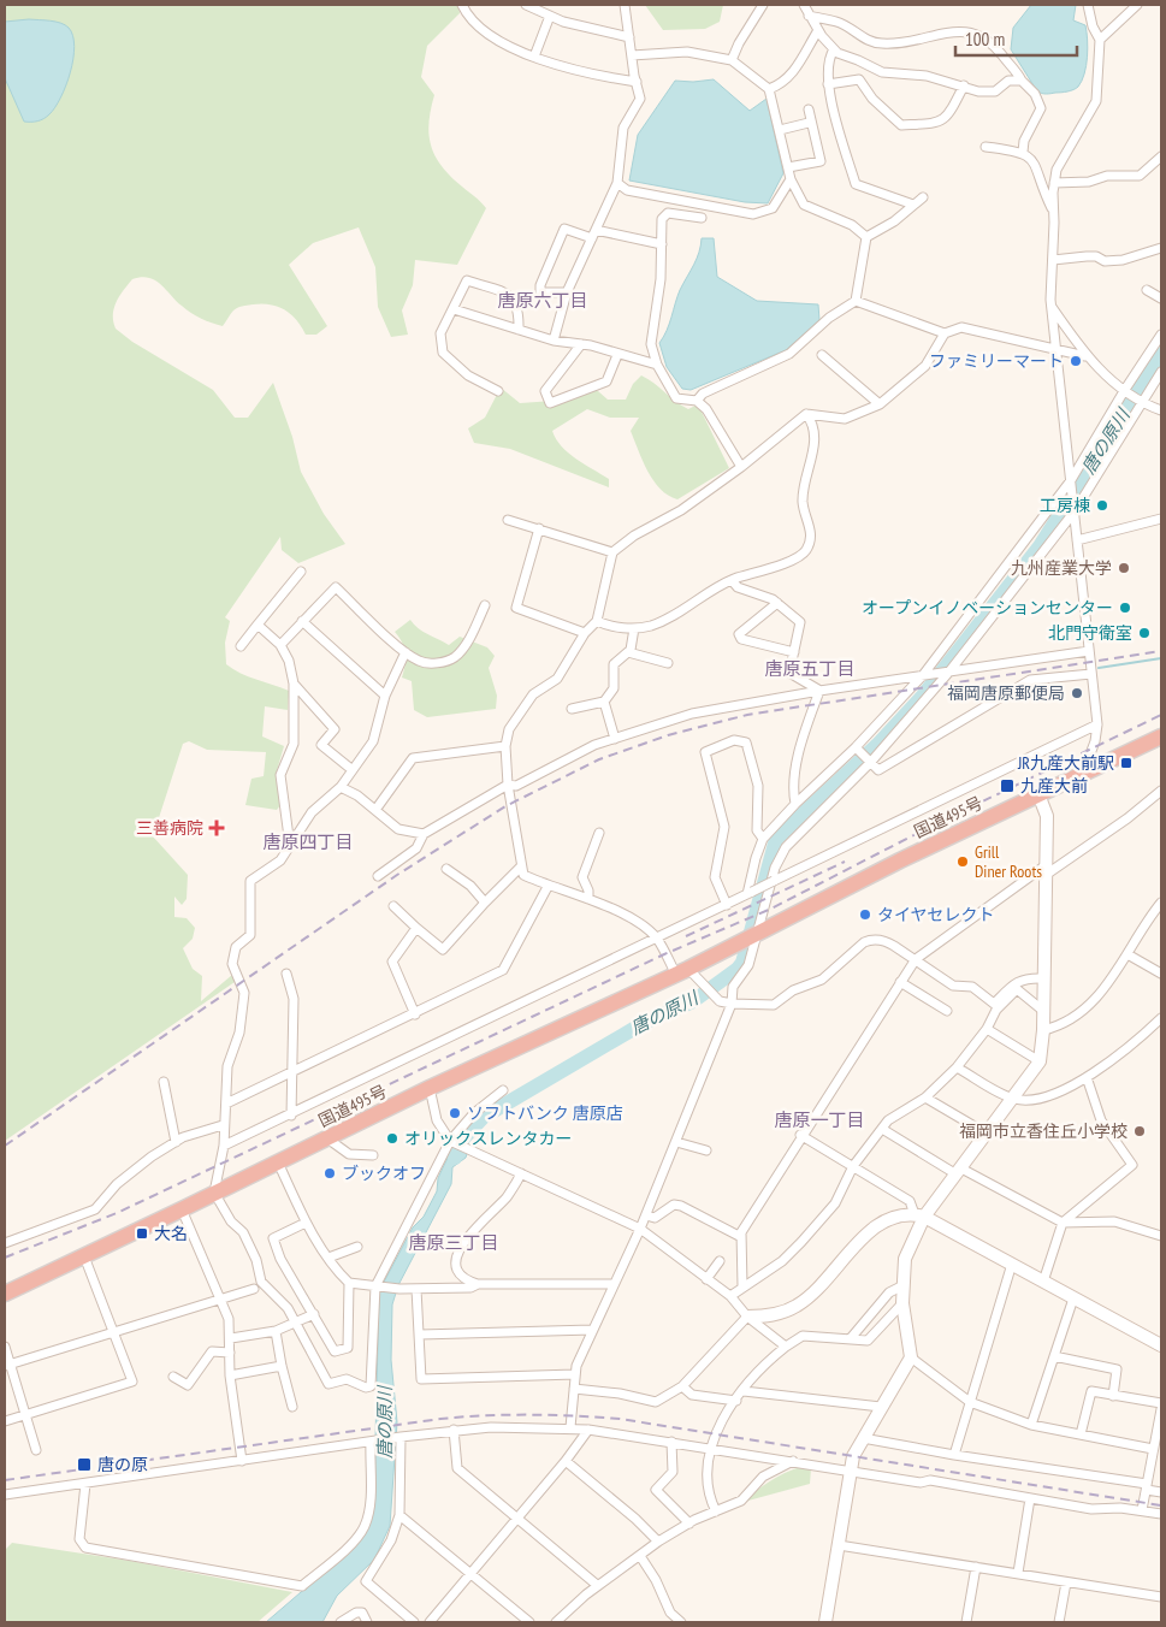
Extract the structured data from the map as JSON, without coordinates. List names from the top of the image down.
{
  "streets": {
    "highway": ["国道495号"]
  },
  "districts": [
    "唐原六丁目",
    "唐原五丁目",
    "唐原四丁目",
    "唐原一丁目",
    "唐原三丁目"
  ],
  "water": ["唐の原川"],
  "places": {
    "other": [
      "ファミリーマート",
      "工房棟",
      "九州産業大学",
      "オープンイノベーションセンター",
      "北門守衛室",
      "福岡唐原郵便局",
      "Grill Diner Roots",
      "タイヤセレクト",
      "ソフトバンク 唐原店",
      "福岡市立香住丘小学校",
      "オリックスレンタカー",
      "ブックオフ"
    ],
    "transit": [
      "JR九産大前駅",
      "九産大前",
      "大名",
      "唐の原"
    ],
    "health": ["三善病院"]
  },
  "scale_bar": "100 m"
}
